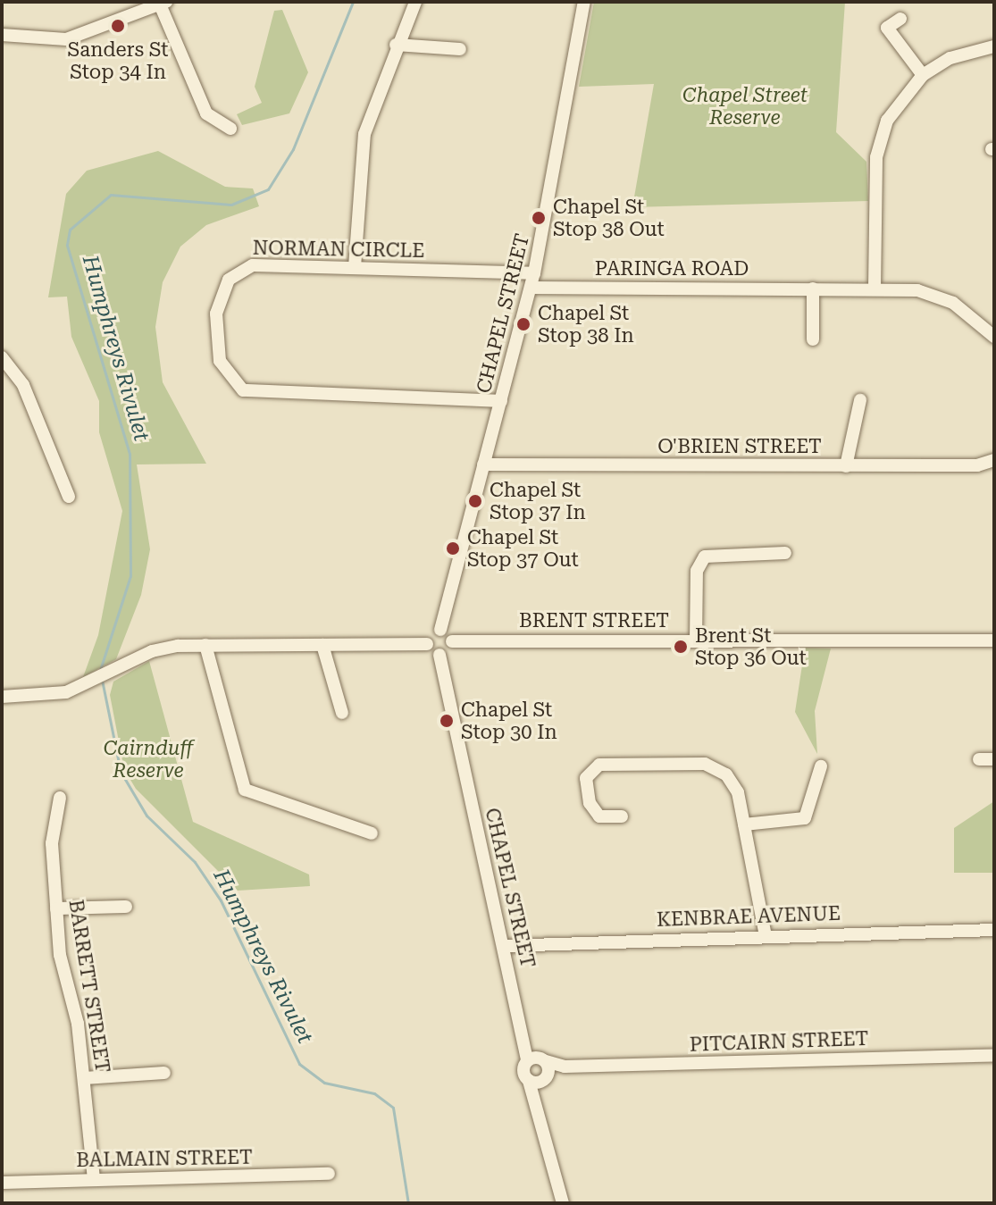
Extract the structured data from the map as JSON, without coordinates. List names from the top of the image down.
{
  "streets": {
    "street": [
      "NORMAN CIRCLE",
      "PARINGA ROAD",
      "CHAPEL STREET",
      "O'BRIEN STREET",
      "BRENT STREET",
      "KENBRAE AVENUE",
      "BARRETT STREET",
      "PITCAIRN STREET",
      "BALMAIN STREET"
    ]
  },
  "crossings": [
    ["NORMAN CIRCLE", "CHAPEL STREET"],
    ["PARINGA ROAD", "CHAPEL STREET"],
    ["CHAPEL STREET", "O'BRIEN STREET"],
    ["CHAPEL STREET", "KENBRAE AVENUE"],
    ["CHAPEL STREET", "PITCAIRN STREET"],
    ["BARRETT STREET", "BALMAIN STREET"]
  ],
  "water": ["Humphreys Rivulet"],
  "parks": ["Chapel Street Reserve", "Cairnduff Reserve"],
  "places": [
    "Sanders St Stop 34 In",
    "Chapel St Stop 38 Out",
    "Chapel St Stop 38 In",
    "Chapel St Stop 37 In",
    "Chapel St Stop 37 Out",
    "Brent St Stop 36 Out",
    "Chapel St Stop 30 In"
  ]
}
